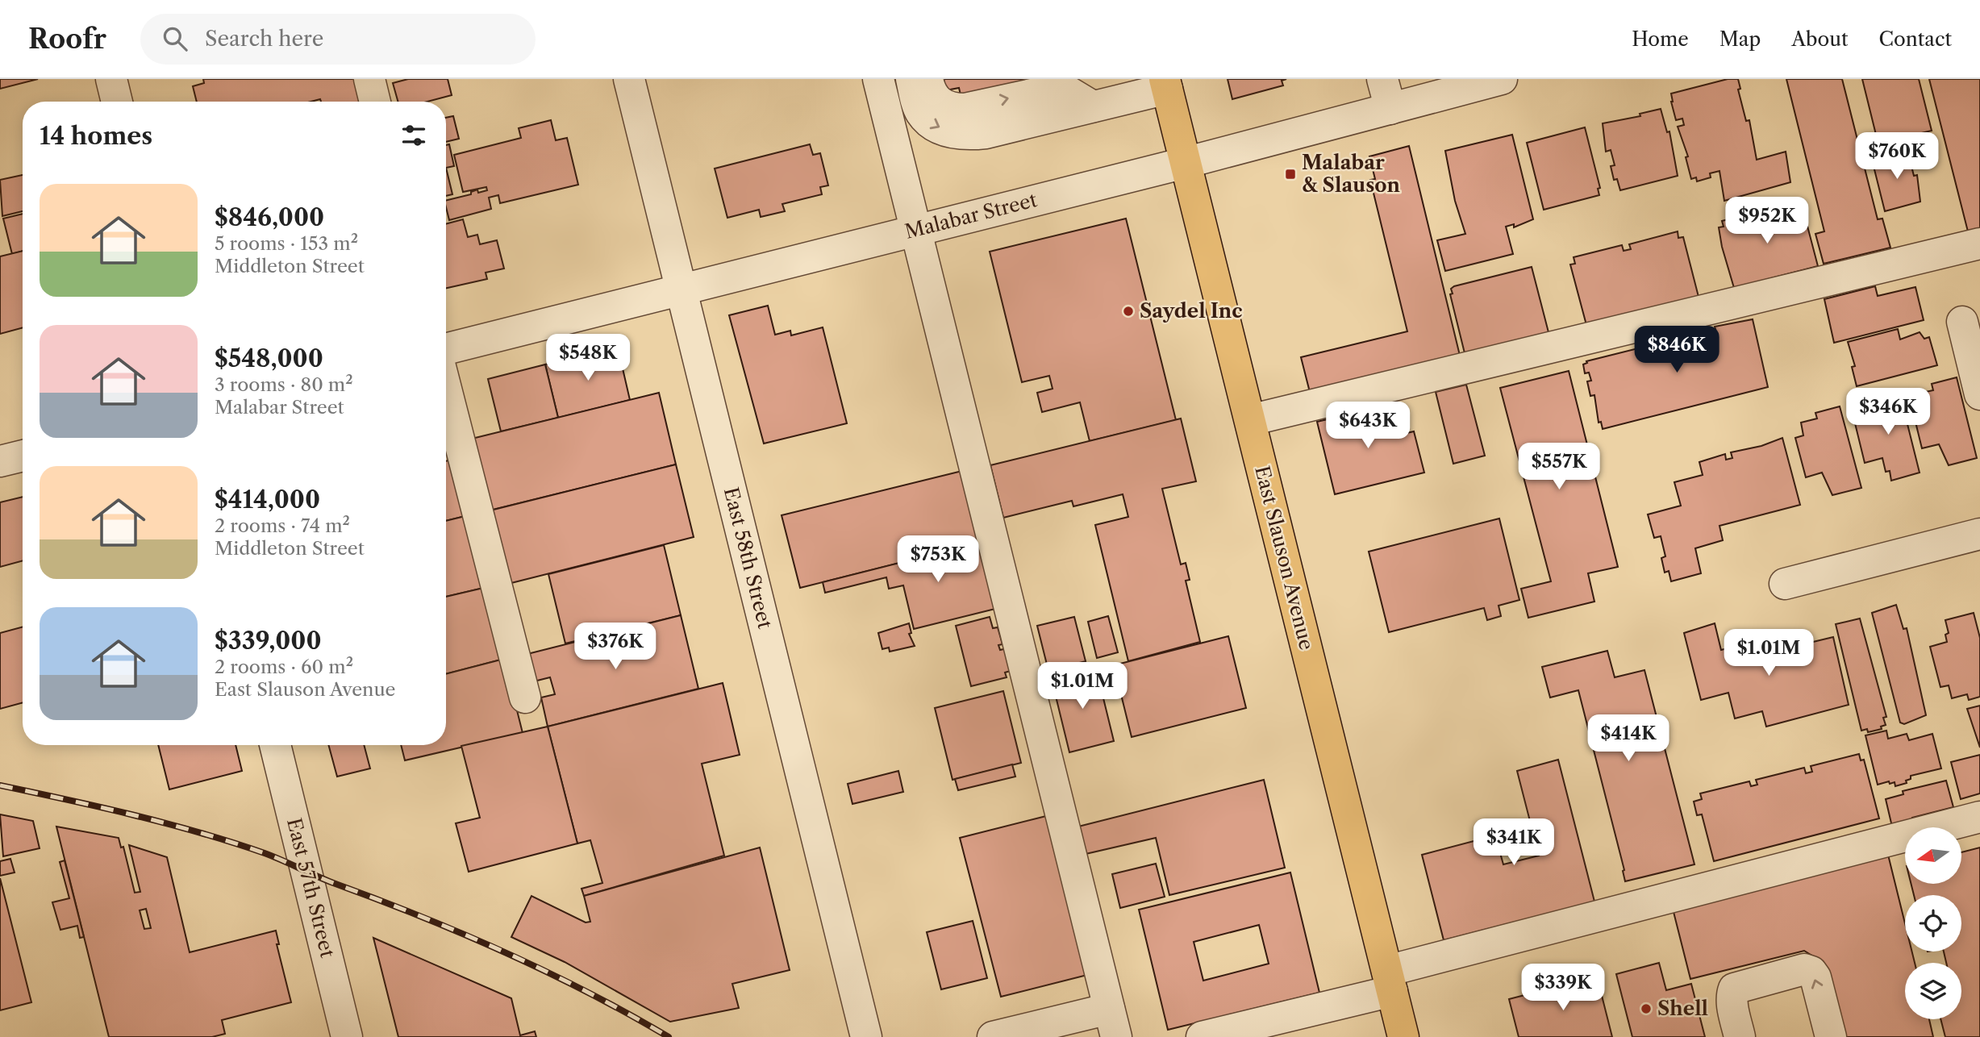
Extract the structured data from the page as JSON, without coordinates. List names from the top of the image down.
{
  "streets": {
    "main road": ["East Slauson Avenue"],
    "street": ["Malabar Street", "East 58th Street", "East 57th Street"]
  },
  "crossings": [
    ["Malabar Street", "East 58th Street"],
    ["Malabar Street", "East Slauson Avenue"]
  ],
  "places": {
    "transit": ["Malabar & Slauson"],
    "other": ["Saydel Inc", "Shell"]
  },
  "north": "left",
  "page": {
    "header": "Roofr",
    "search": "Search here",
    "nav": [
      "Home",
      "Map",
      "About",
      "Contact"
    ],
    "heading": "14 homes",
    "price": [
      "$760K",
      "$952K",
      "$846K",
      "$548K",
      "$346K",
      "$643K",
      "$557K",
      "$753K",
      "$376K",
      "$1.01M",
      "$1.01M",
      "$414K",
      "$341K",
      "$339K"
    ],
    "list": [
      {
        "name": "$846,000",
        "note": "5 rooms · 153 m² · Middleton Street"
      },
      {
        "name": "$548,000",
        "note": "3 rooms · 80 m² · Malabar Street"
      },
      {
        "name": "$414,000",
        "note": "2 rooms · 74 m² · Middleton Street"
      },
      {
        "name": "$339,000",
        "note": "2 rooms · 60 m² · East Slauson Avenue"
      }
    ]
  }
}
